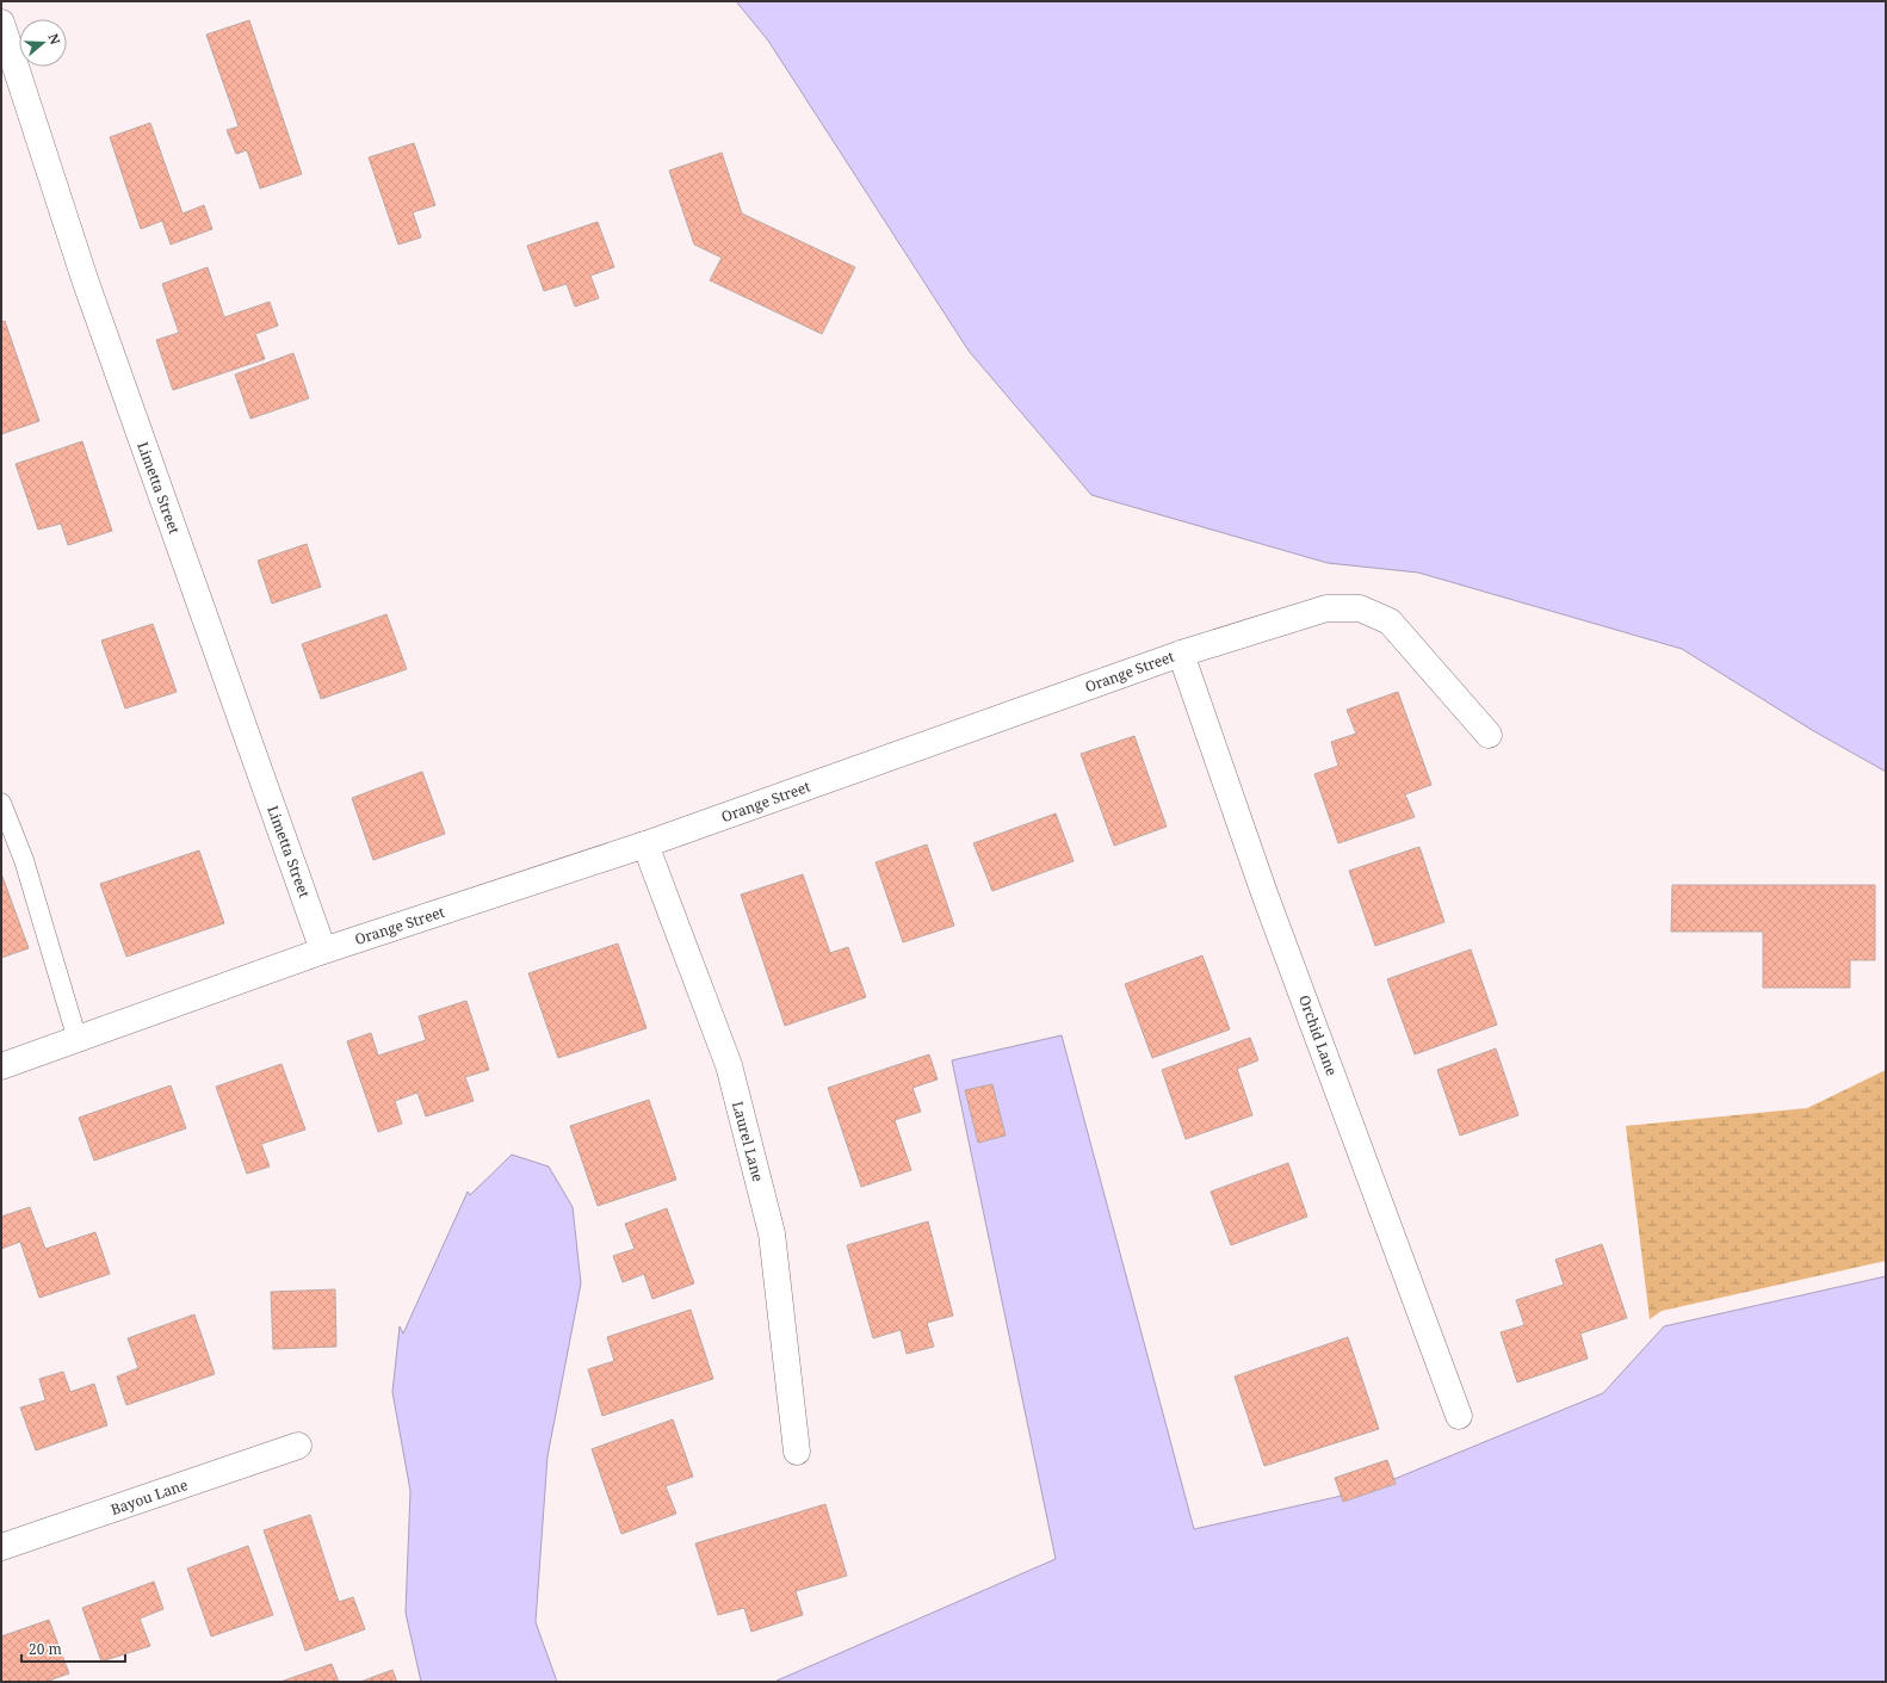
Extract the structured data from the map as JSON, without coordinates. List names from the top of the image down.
{
  "streets": {
    "street": [
      "Limetta Street",
      "Orange Street",
      "Orchid Lane",
      "Laurel Lane",
      "Bayou Lane"
    ]
  },
  "crossings": [
    ["Limetta Street", "Orange Street"],
    ["Orange Street", "Orchid Lane"],
    ["Orange Street", "Laurel Lane"]
  ],
  "scale_bar": "20 m",
  "north": "right"
}
